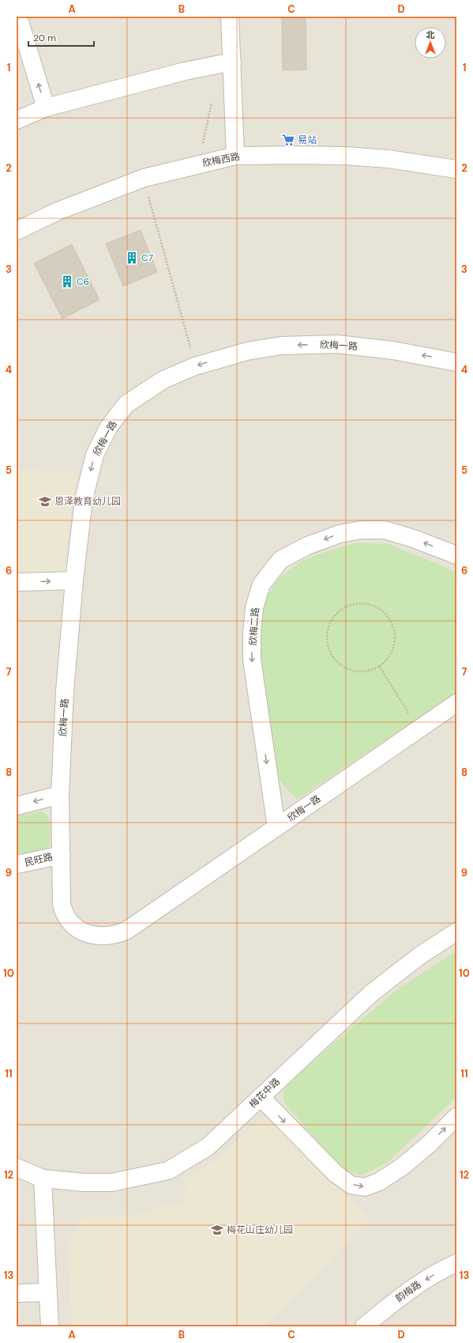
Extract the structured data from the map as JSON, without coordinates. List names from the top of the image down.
{
  "streets": {
    "street": [
      "欣梅西路",
      "欣梅一路",
      "欣梅二路",
      "民旺路",
      "梅花中路",
      "韵梅路"
    ]
  },
  "crossings": [
    ["欣梅一路", "欣梅二路"],
    ["欣梅一路", "民旺路"]
  ],
  "one_way": ["韵梅路"],
  "places": {
    "supermarket": ["易站"],
    "building": ["C7", "C6"],
    "school or university": ["恩泽教育幼儿园", "梅花山庄幼儿园"]
  },
  "scale_bar": "20 m",
  "north": "top",
  "grid": {
    "columns": [
      "A",
      "B",
      "C",
      "D"
    ],
    "rows": [
      "1",
      "2",
      "3",
      "4",
      "5",
      "6",
      "7",
      "8",
      "9",
      "10",
      "11",
      "12",
      "13"
    ]
  }
}
